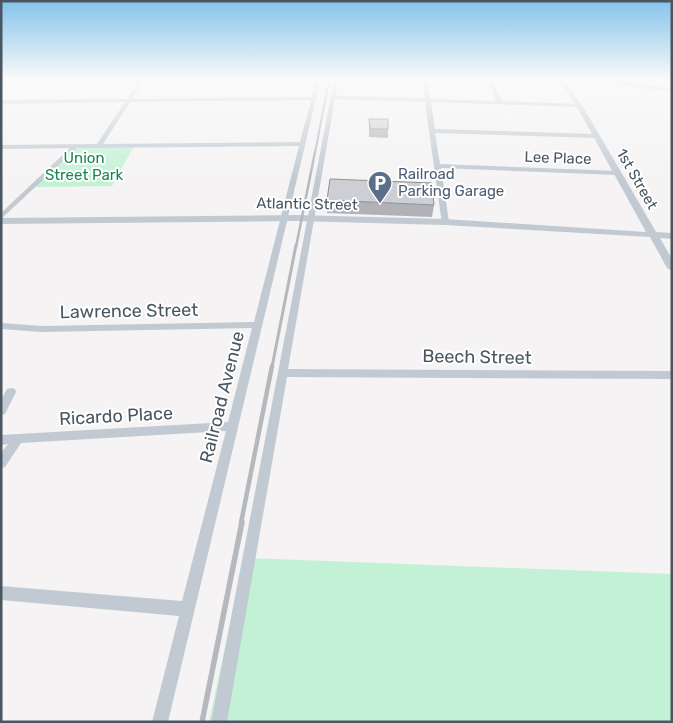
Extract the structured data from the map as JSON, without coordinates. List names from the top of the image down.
{
  "streets": {
    "street": [
      "Lee Place",
      "1st Street",
      "Atlantic Street",
      "Lawrence Street",
      "Beech Street",
      "Railroad Avenue",
      "Ricardo Place"
    ]
  },
  "crossings": [
    ["Lee Place", "1st Street"],
    ["1st Street", "Atlantic Street"],
    ["Atlantic Street", "Railroad Avenue"],
    ["Lawrence Street", "Railroad Avenue"],
    ["Railroad Avenue", "Ricardo Place"]
  ],
  "parks": ["Union Street Park"],
  "places": {
    "parking": ["Railroad Parking Garage"]
  }
}
